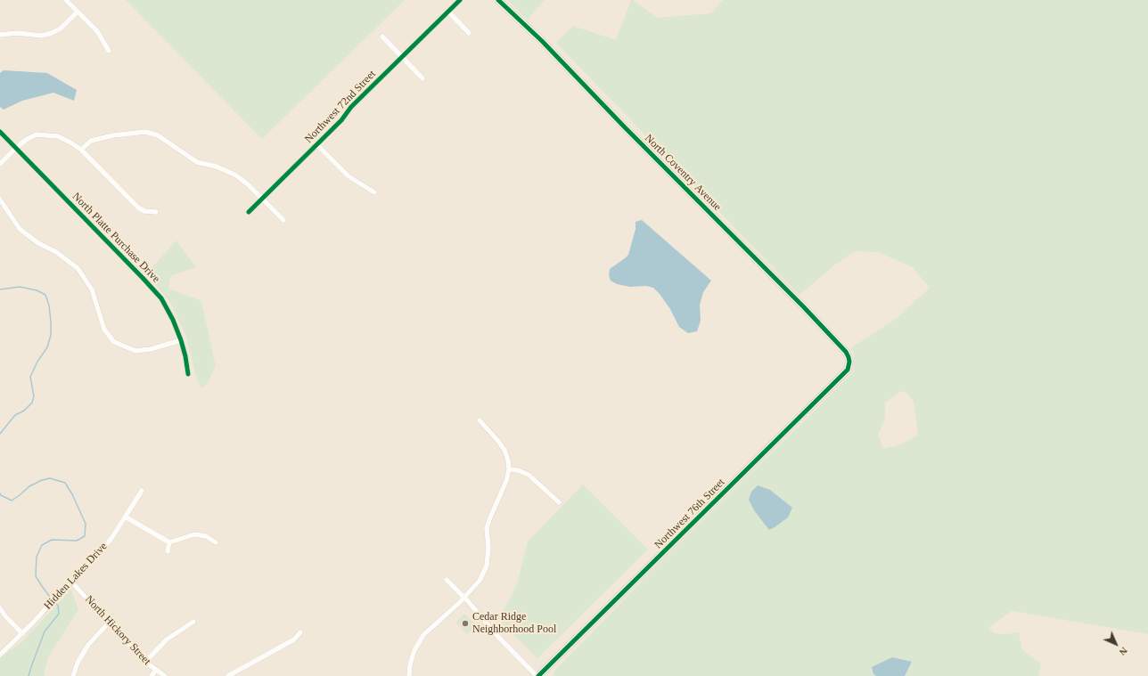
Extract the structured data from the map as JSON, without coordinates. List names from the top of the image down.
{
  "streets": {
    "street": [
      "Northwest 72nd Street",
      "North Coventry Avenue",
      "North Platte Purchase Drive",
      "Northwest 76th Street",
      "Hidden Lakes Drive",
      "North Hickory Street"
    ]
  },
  "crossings": [
    ["North Coventry Avenue", "Northwest 76th Street"],
    ["Hidden Lakes Drive", "North Hickory Street"]
  ],
  "places": ["Cedar Ridge Neighborhood Pool"],
  "north": "bottom right"
}
